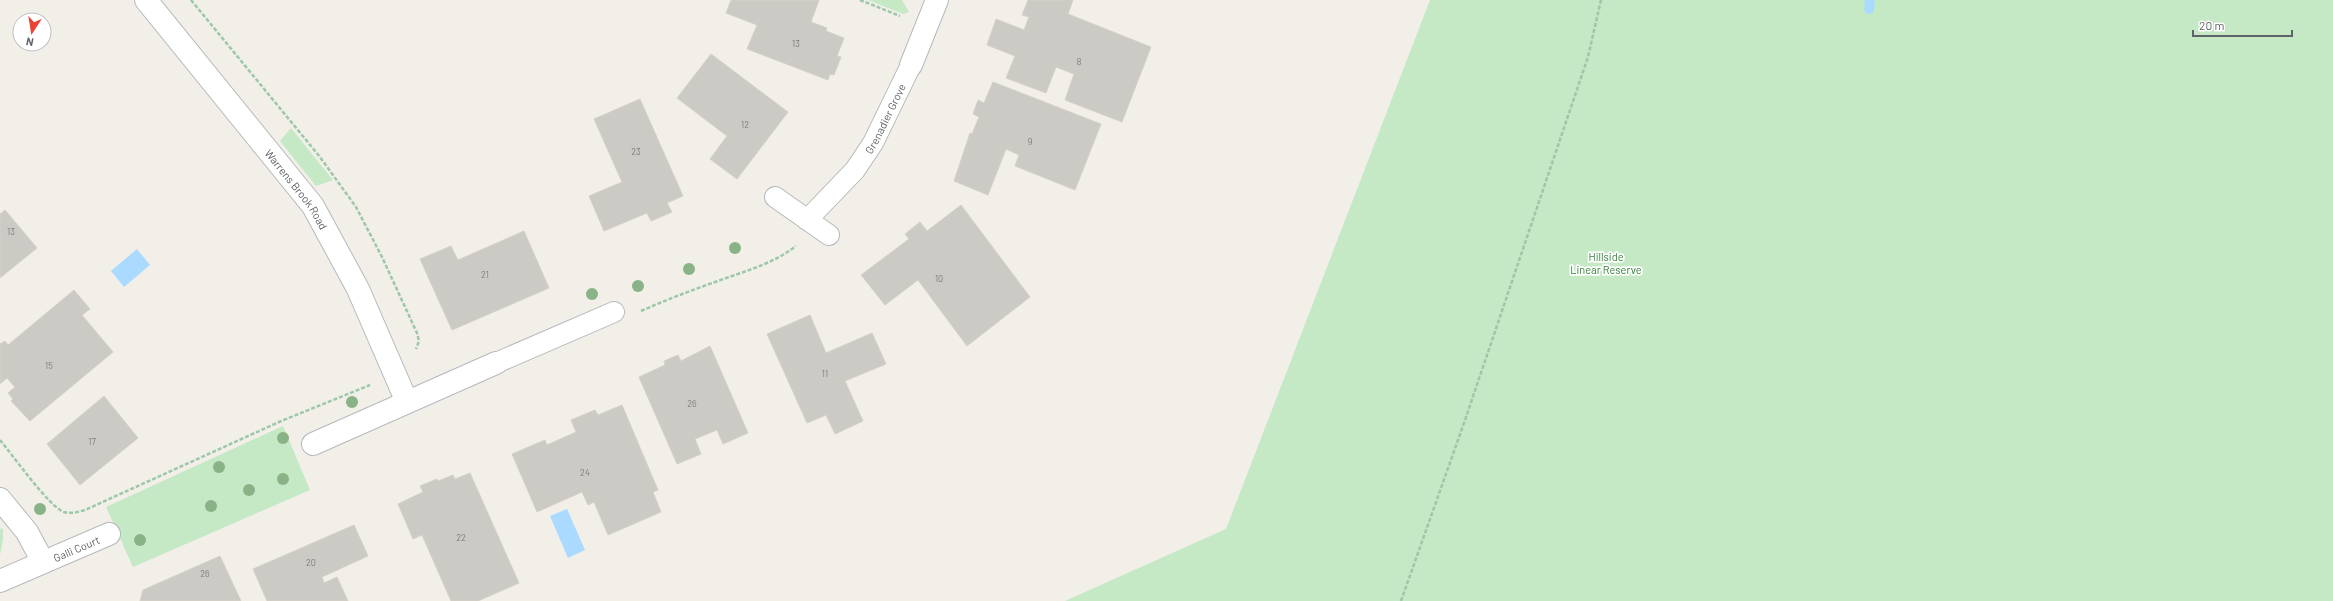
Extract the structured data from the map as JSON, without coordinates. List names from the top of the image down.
{
  "streets": {
    "street": ["Grenadier Grove", "Warrens Brook Road", "Galli Court"]
  },
  "parks": ["Hillside Linear Reserve"],
  "house_numbers": [
    "13",
    "8",
    "12",
    "9",
    "23",
    "13",
    "21",
    "10",
    "15",
    "11",
    "26",
    "17",
    "24",
    "22",
    "20",
    "26"
  ],
  "scale_bar": "20 m",
  "north": "bottom"
}
